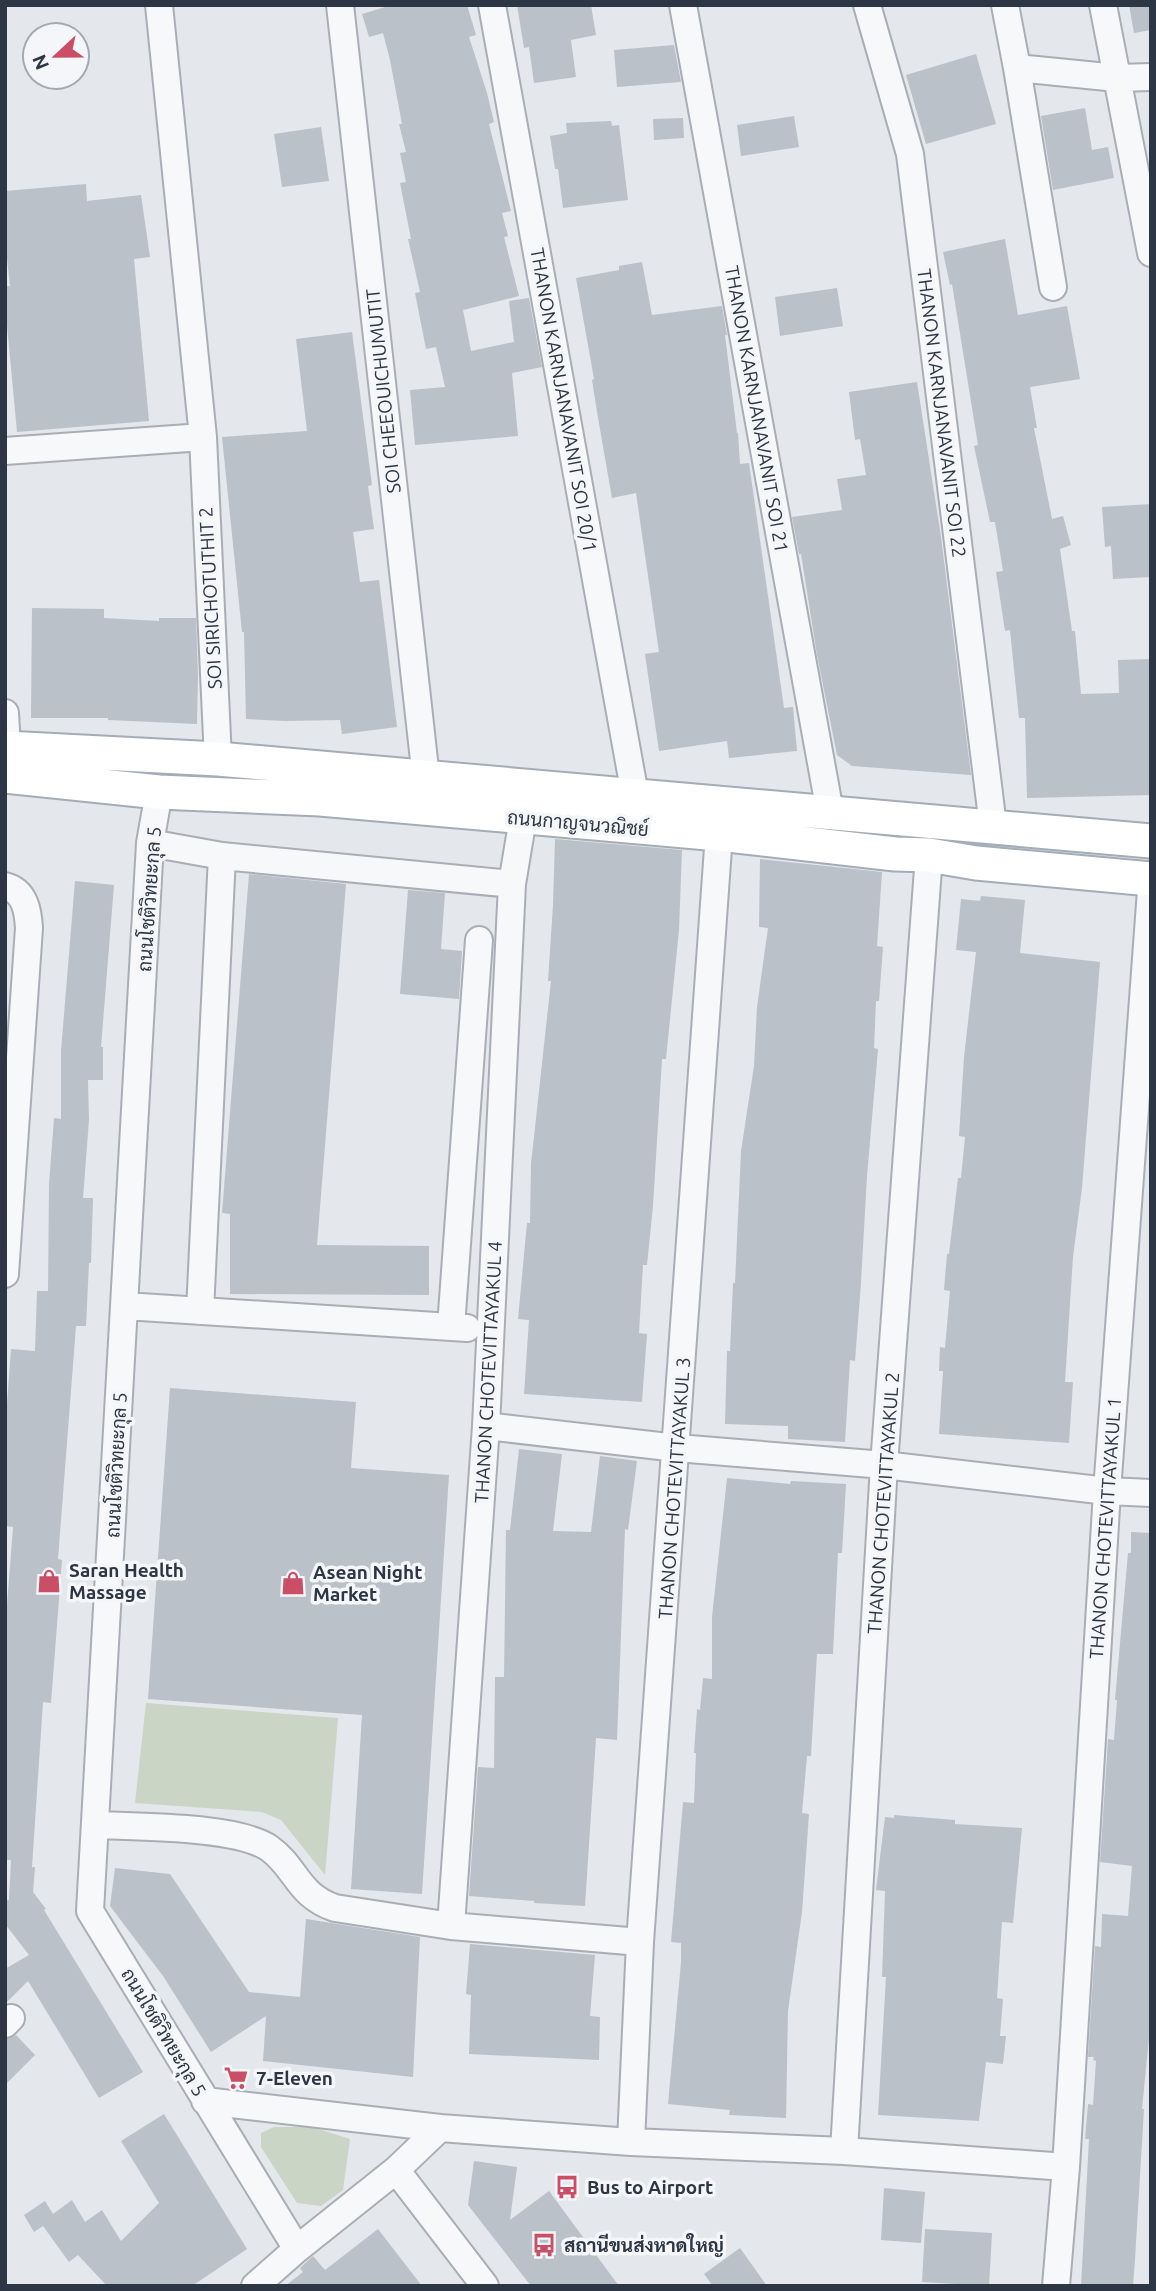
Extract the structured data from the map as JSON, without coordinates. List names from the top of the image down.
{
  "streets": {
    "main road": ["ถนนกาญจนวณิชย์"],
    "street": [
      "SOI CHEEOUICHUMUTIT",
      "THANON KARNJANAVANIT SOI 20/1",
      "THANON KARNJANAVANIT SOI 21",
      "THANON KARNJANAVANIT SOI 22",
      "SOI SIRICHOTUTHIT 2",
      "ถนนโชติวิทยะกุล 5",
      "THANON CHOTEVITTAYAKUL 4",
      "THANON CHOTEVITTAYAKUL 3",
      "THANON CHOTEVITTAYAKUL 2",
      "THANON CHOTEVITTAYAKUL 1"
    ]
  },
  "crossings": [
    ["SOI CHEEOUICHUMUTIT", "ถนนกาญจนวณิชย์"],
    ["THANON KARNJANAVANIT SOI 20/1", "ถนนกาญจนวณิชย์"],
    ["THANON KARNJANAVANIT SOI 21", "ถนนกาญจนวณิชย์"],
    ["THANON KARNJANAVANIT SOI 22", "ถนนกาญจนวณิชย์"],
    ["SOI SIRICHOTUTHIT 2", "ถนนกาญจนวณิชย์"],
    ["ถนนกาญจนวณิชย์", "ถนนโชติวิทยะกุล 5"],
    ["ถนนกาญจนวณิชย์", "THANON CHOTEVITTAYAKUL 4"],
    ["ถนนกาญจนวณิชย์", "THANON CHOTEVITTAYAKUL 3"],
    ["ถนนกาญจนวณิชย์", "THANON CHOTEVITTAYAKUL 2"]
  ],
  "places": {
    "shop": ["Saran Health Massage", "Asean Night Market"],
    "supermarket": ["7-Eleven"],
    "bus stop": ["Bus to Airport", "สถานีขนส่งหาดใหญ่"]
  },
  "north": "left"
}
